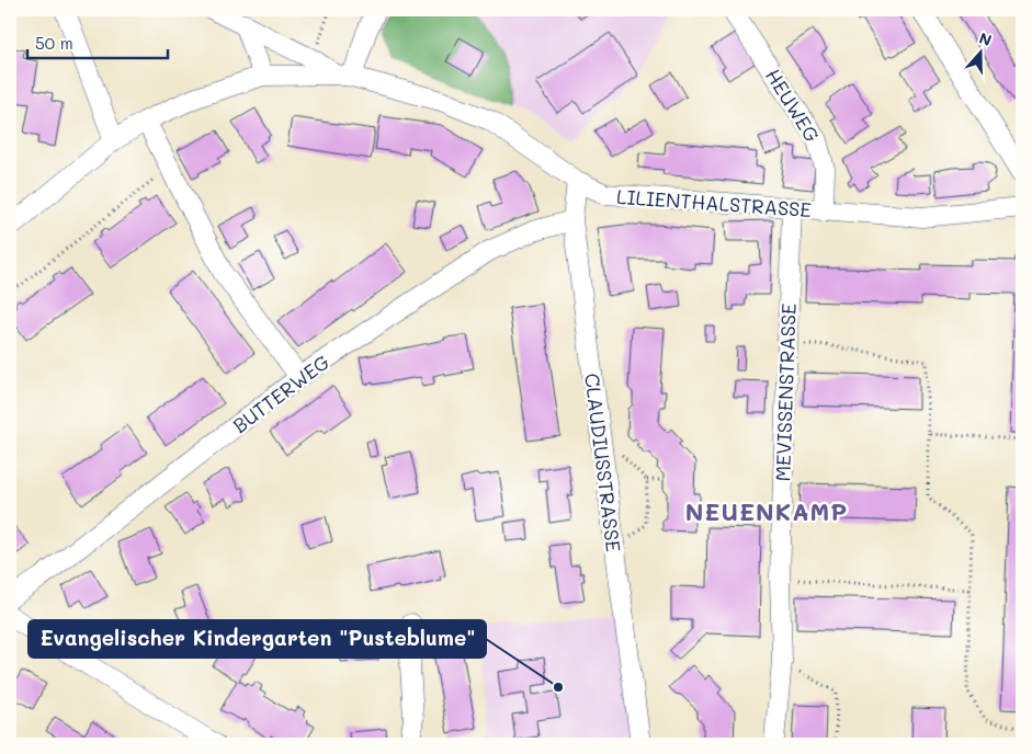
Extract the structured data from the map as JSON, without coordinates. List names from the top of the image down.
{
  "streets": {
    "street": [
      "HEUWEG",
      "LILIENTHALSTRASSE",
      "MEVISSENSTRASSE",
      "BUTTERWEG",
      "CLAUDIUSSTRASSE"
    ]
  },
  "crossings": [
    ["HEUWEG", "LILIENTHALSTRASSE"],
    ["LILIENTHALSTRASSE", "MEVISSENSTRASSE"],
    ["LILIENTHALSTRASSE", "CLAUDIUSSTRASSE"],
    ["BUTTERWEG", "CLAUDIUSSTRASSE"]
  ],
  "districts": ["NEUENKAMP"],
  "places": ["Evangelischer Kindergarten \"Pusteblume\""],
  "scale_bar": "50 m",
  "north": "top"
}
